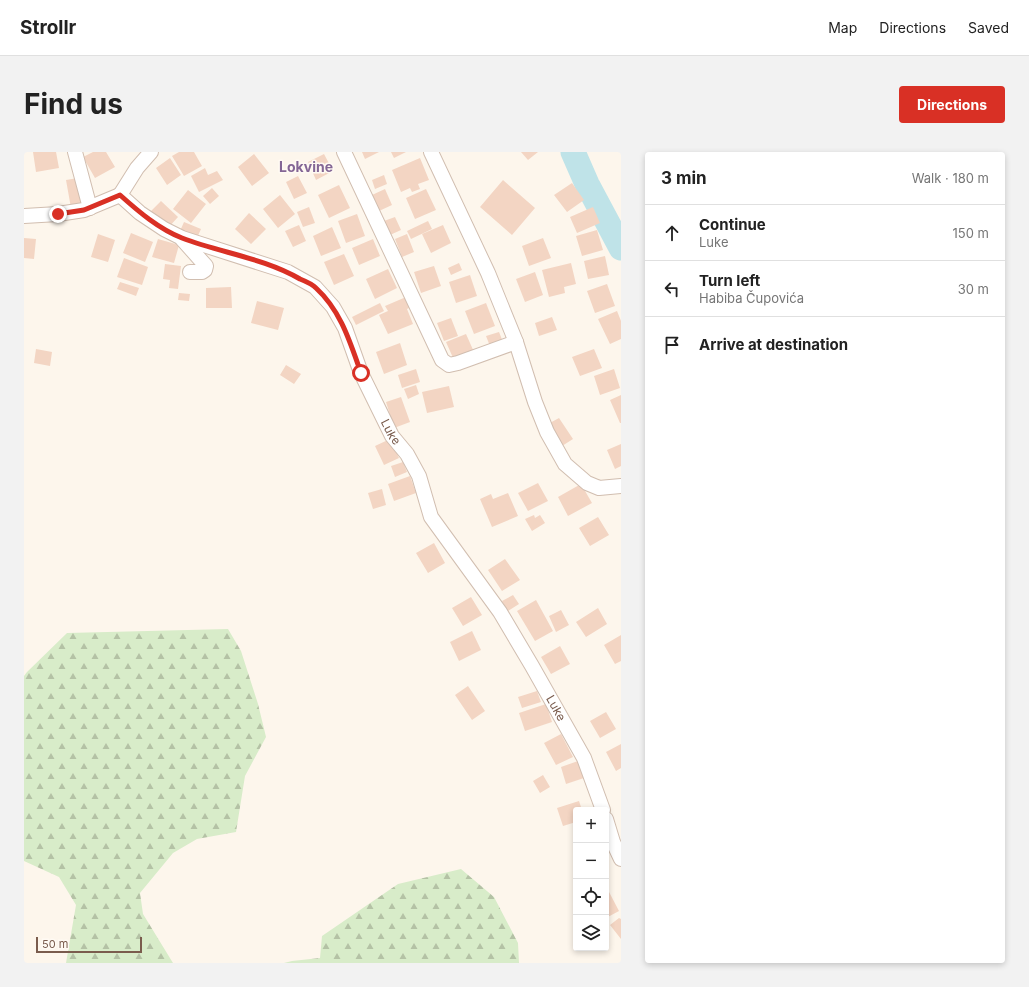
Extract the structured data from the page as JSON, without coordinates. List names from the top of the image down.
{
  "streets": {
    "street": ["Luke"]
  },
  "districts": ["Lokvine"],
  "scale_bar": "50 m",
  "page": {
    "header": "Strollr",
    "nav": ["Map", "Directions", "Saved"],
    "buttons": "Directions",
    "title": "Find us",
    "heading": ["3 min", "Walk · 180 m"],
    "list": [
      ["Continue", "Luke", "150 m"],
      ["Turn left", "Habiba Čupovića", "30 m"],
      "Arrive at destination"
    ],
    "map_buttons": ["+", "−"],
    "scale": "50 m"
  }
}
